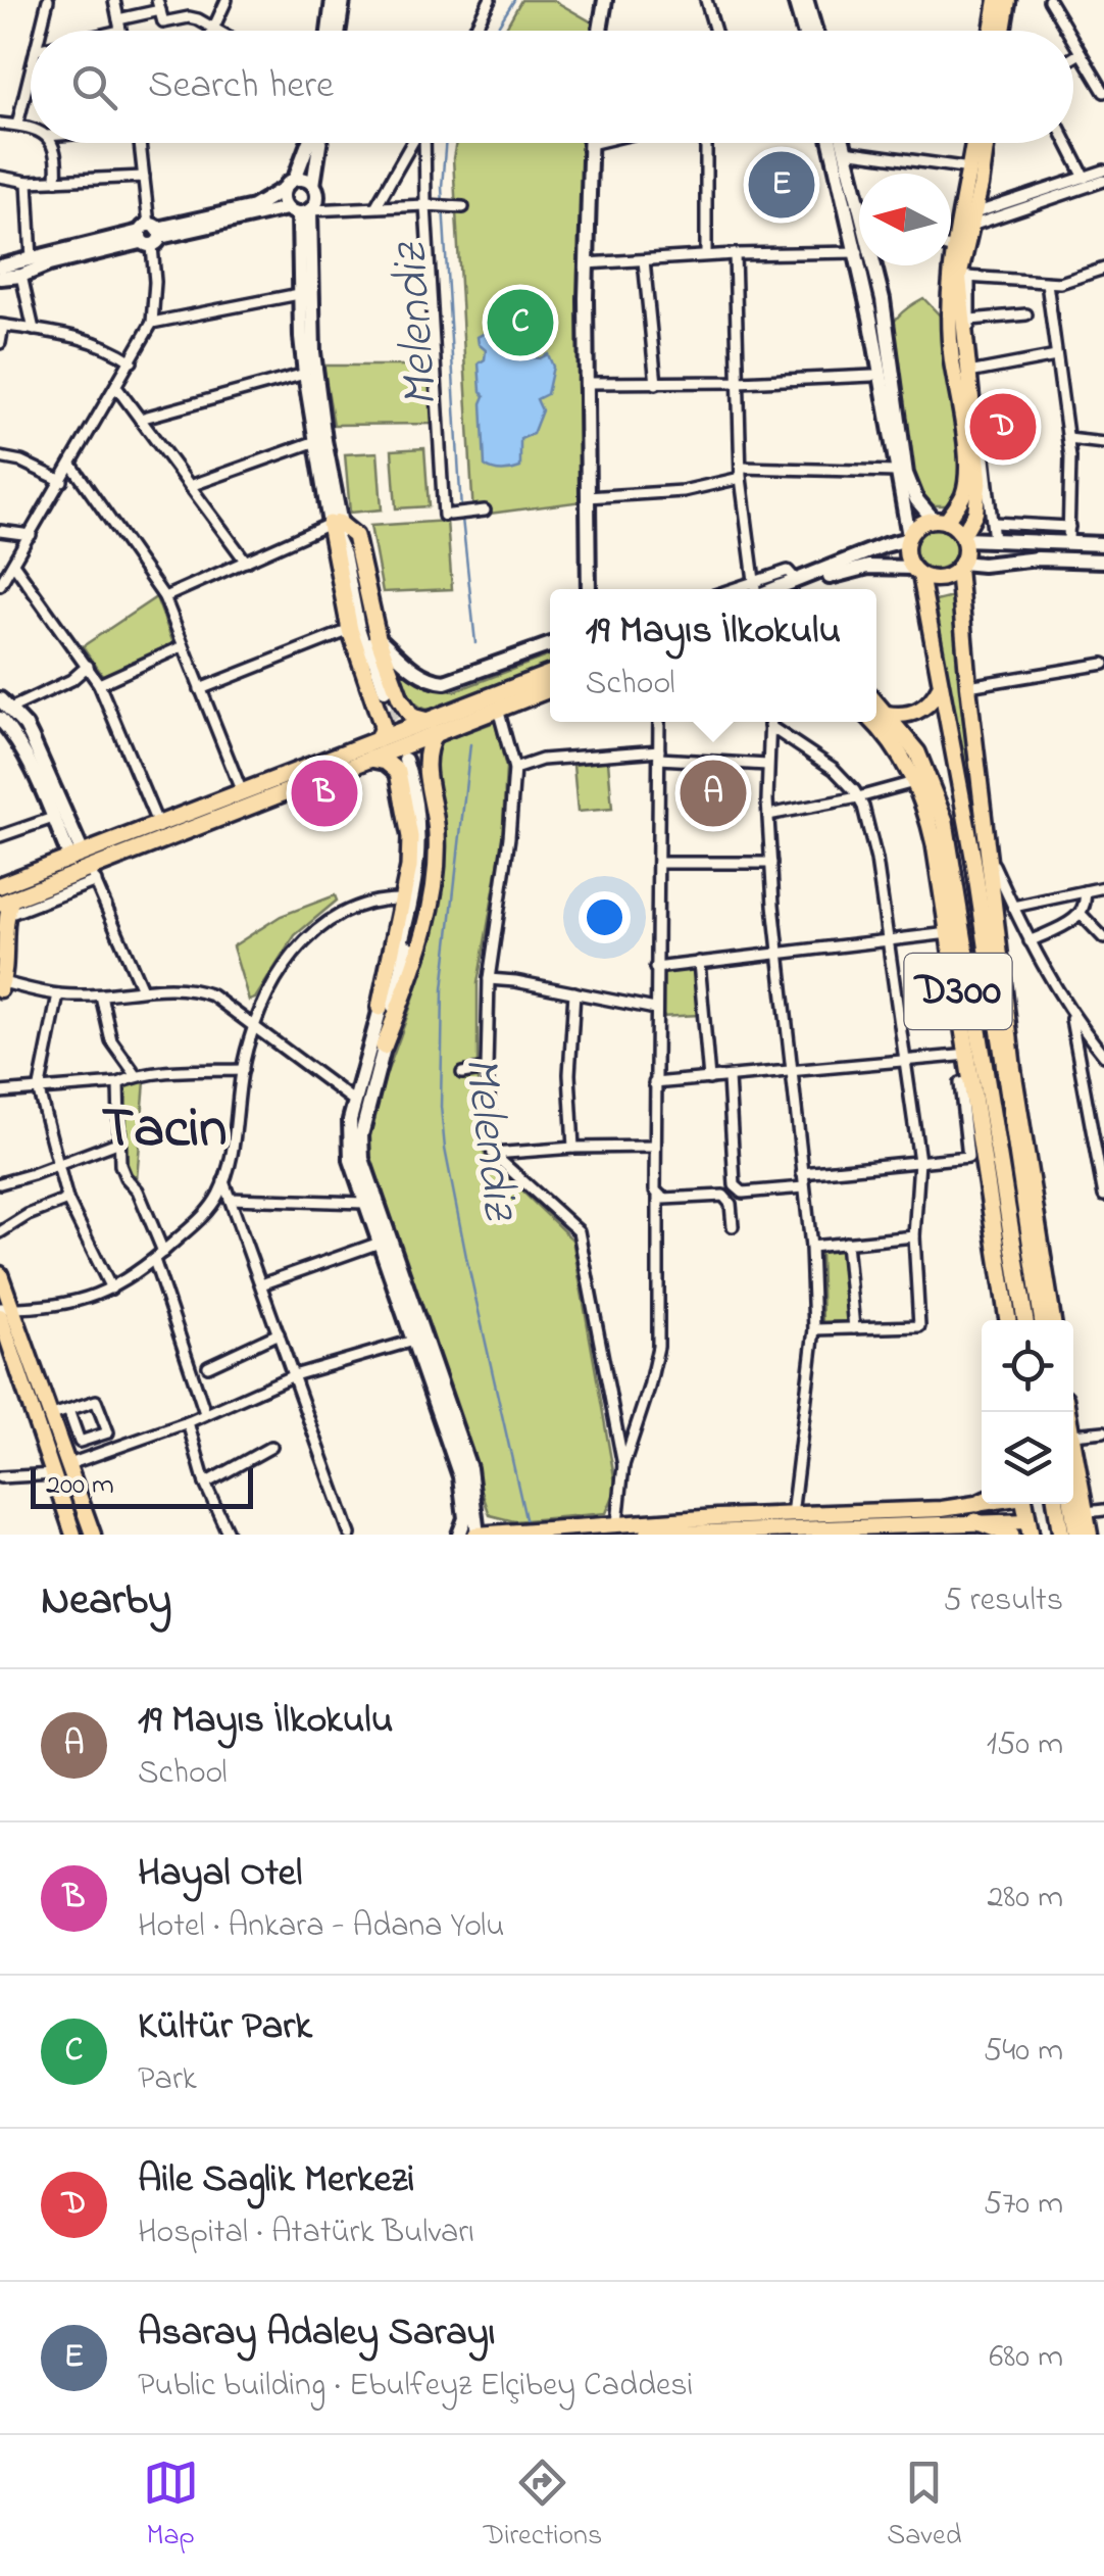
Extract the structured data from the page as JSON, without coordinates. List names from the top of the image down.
{
  "streets": {
    "highway": ["D300"]
  },
  "districts": ["Tacin"],
  "water": ["Melendiz"],
  "scale_bar": "200 m",
  "north": "left",
  "page": {
    "search": "Search here",
    "pins": [
      "E",
      "C",
      "D",
      "A",
      "B"
    ],
    "popup": ["19 Mayıs İlkokulu", "School"],
    "scale": "200 m",
    "heading": ["Nearby", "5 results"],
    "list": [
      {
        "mark": "A",
        "name": "19 Mayıs İlkokulu",
        "note": "School",
        "value": "150 m"
      },
      {
        "mark": "B",
        "name": "Hayal Otel",
        "note": "Hotel · Ankara - Adana Yolu",
        "value": "280 m"
      },
      {
        "mark": "C",
        "name": "Kültür Park",
        "note": "Park",
        "value": "540 m"
      },
      {
        "mark": "D",
        "name": "Aile Saglik Merkezi",
        "note": "Hospital · Atatürk Bulvarı",
        "value": "570 m"
      },
      {
        "mark": "E",
        "name": "Asaray Adaley Sarayı",
        "note": "Public building · Ebulfeyz Elçibey Caddesi",
        "value": "680 m"
      }
    ],
    "nav": ["Map", "Directions", "Saved"]
  }
}
